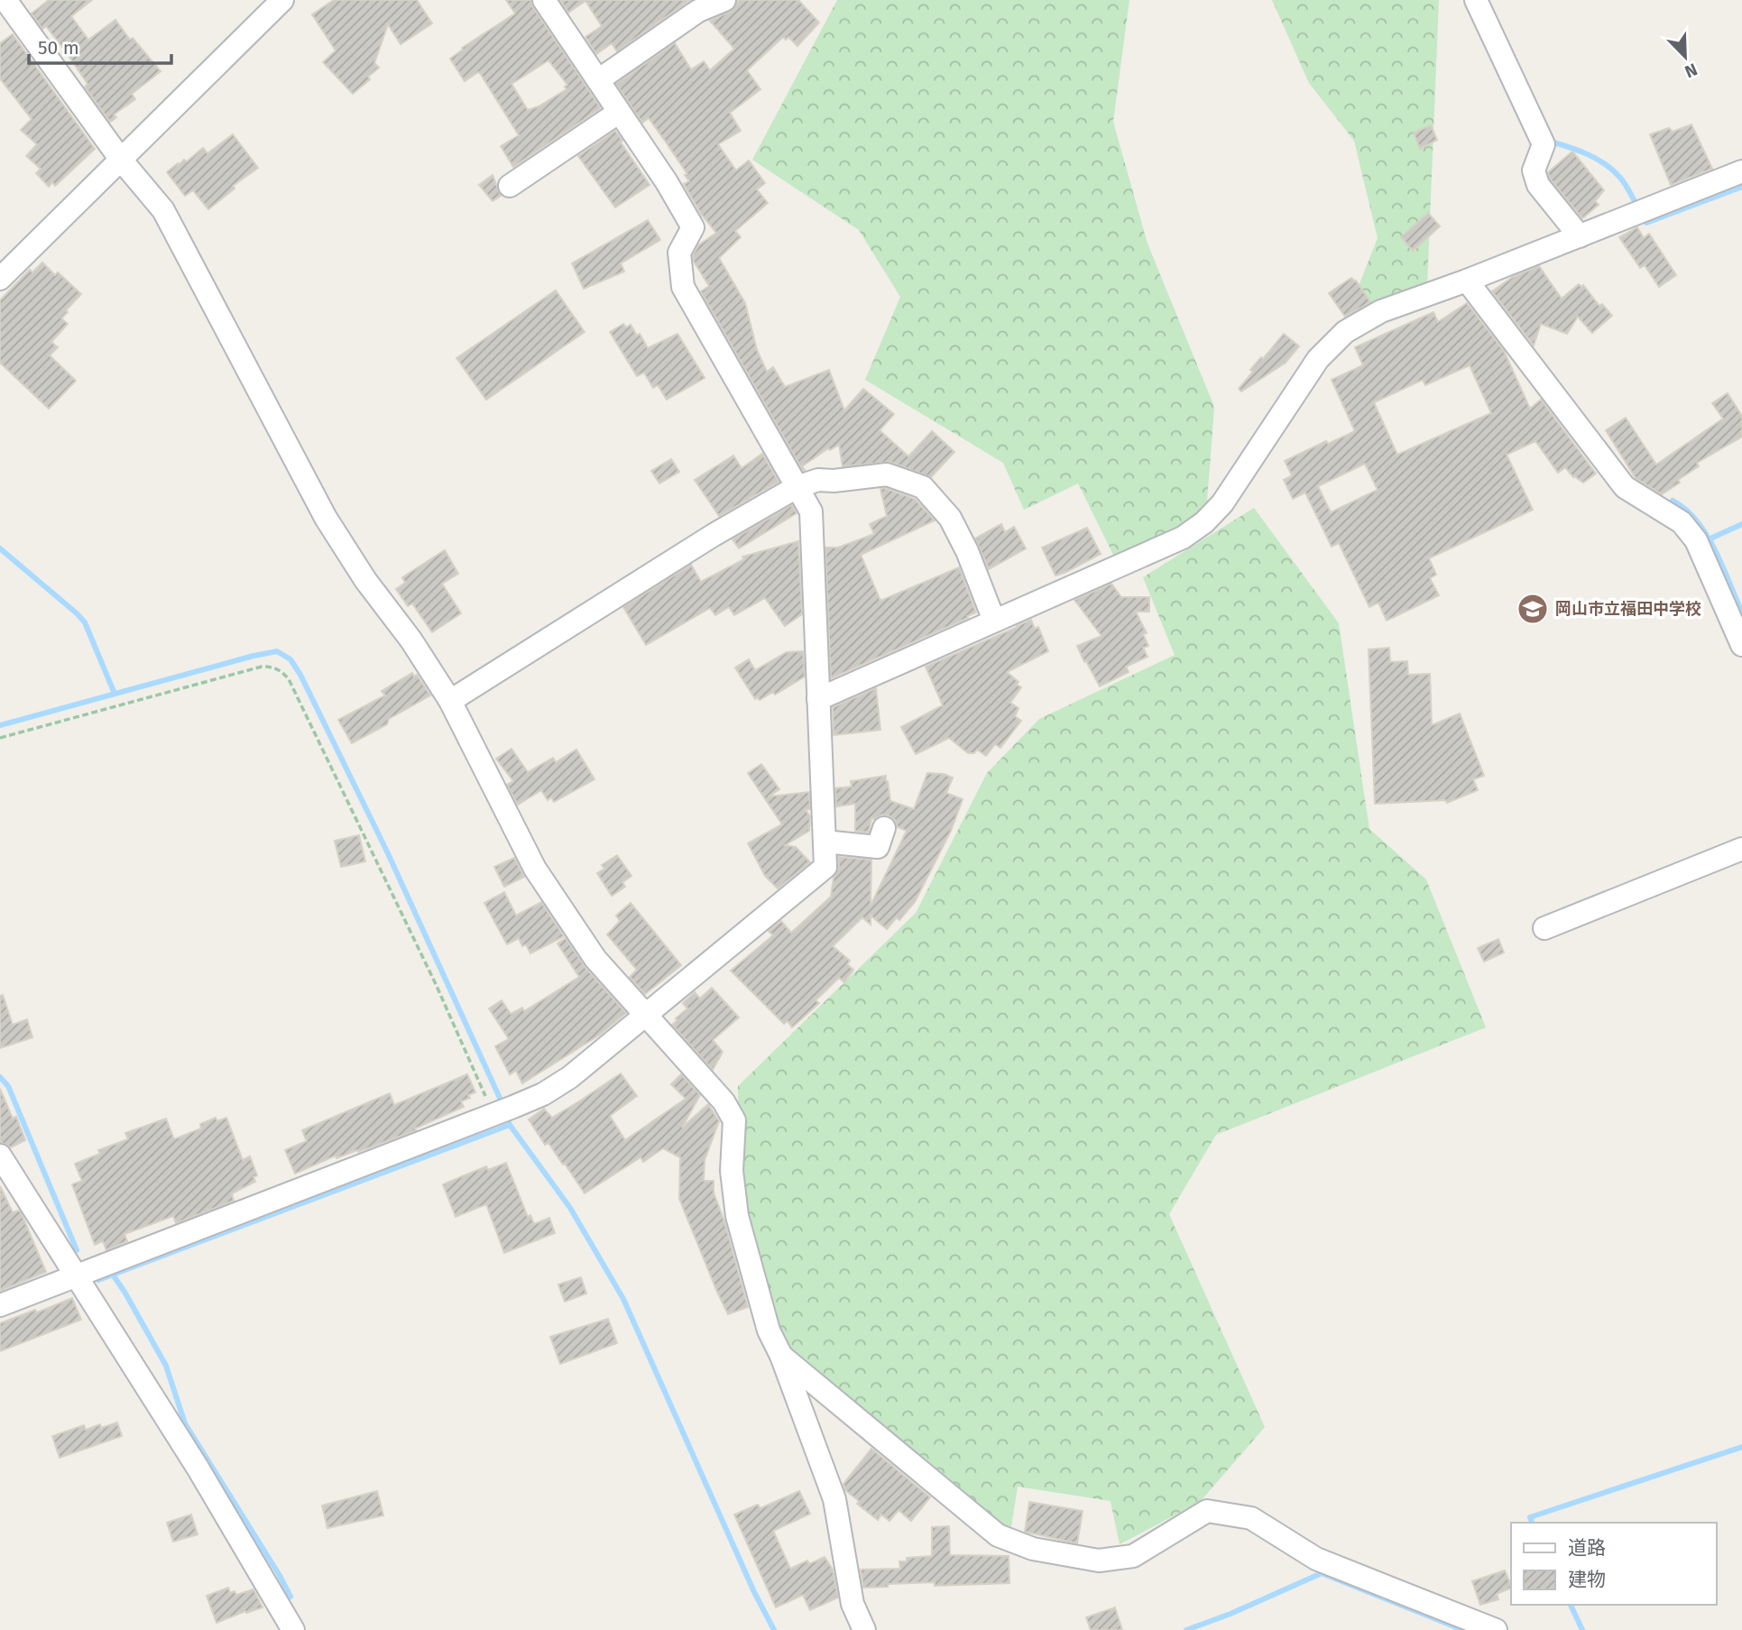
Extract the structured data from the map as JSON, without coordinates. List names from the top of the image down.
{
  "places": {
    "school or university": ["岡山市立福田中学校"]
  },
  "legend": ["道路", "建物"],
  "scale_bar": "50 m",
  "north": "bottom right"
}
